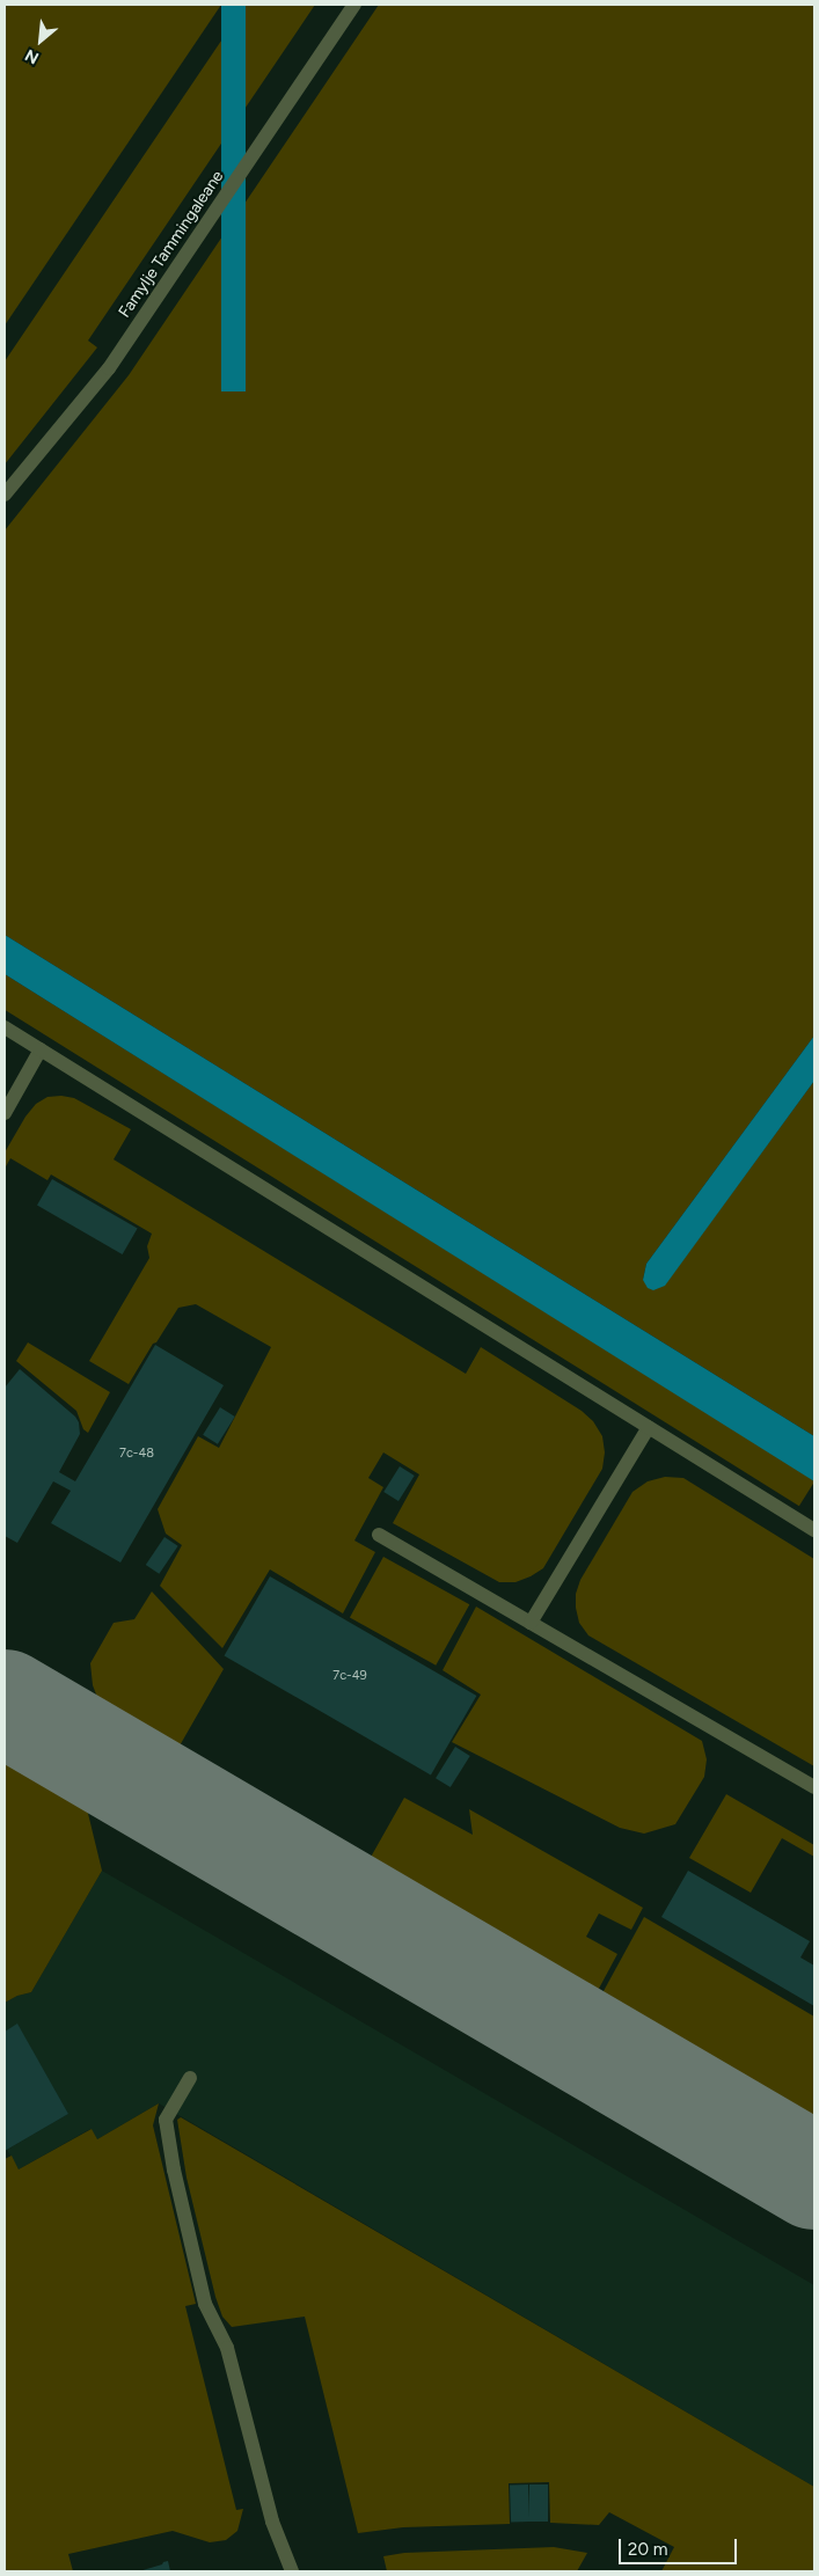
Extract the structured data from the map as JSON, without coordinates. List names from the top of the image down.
{
  "streets": {
    "street": ["Famylje Tammingaleane"]
  },
  "house_numbers": ["7c-48", "7c-49"],
  "scale_bar": "20 m",
  "north": "bottom left"
}
